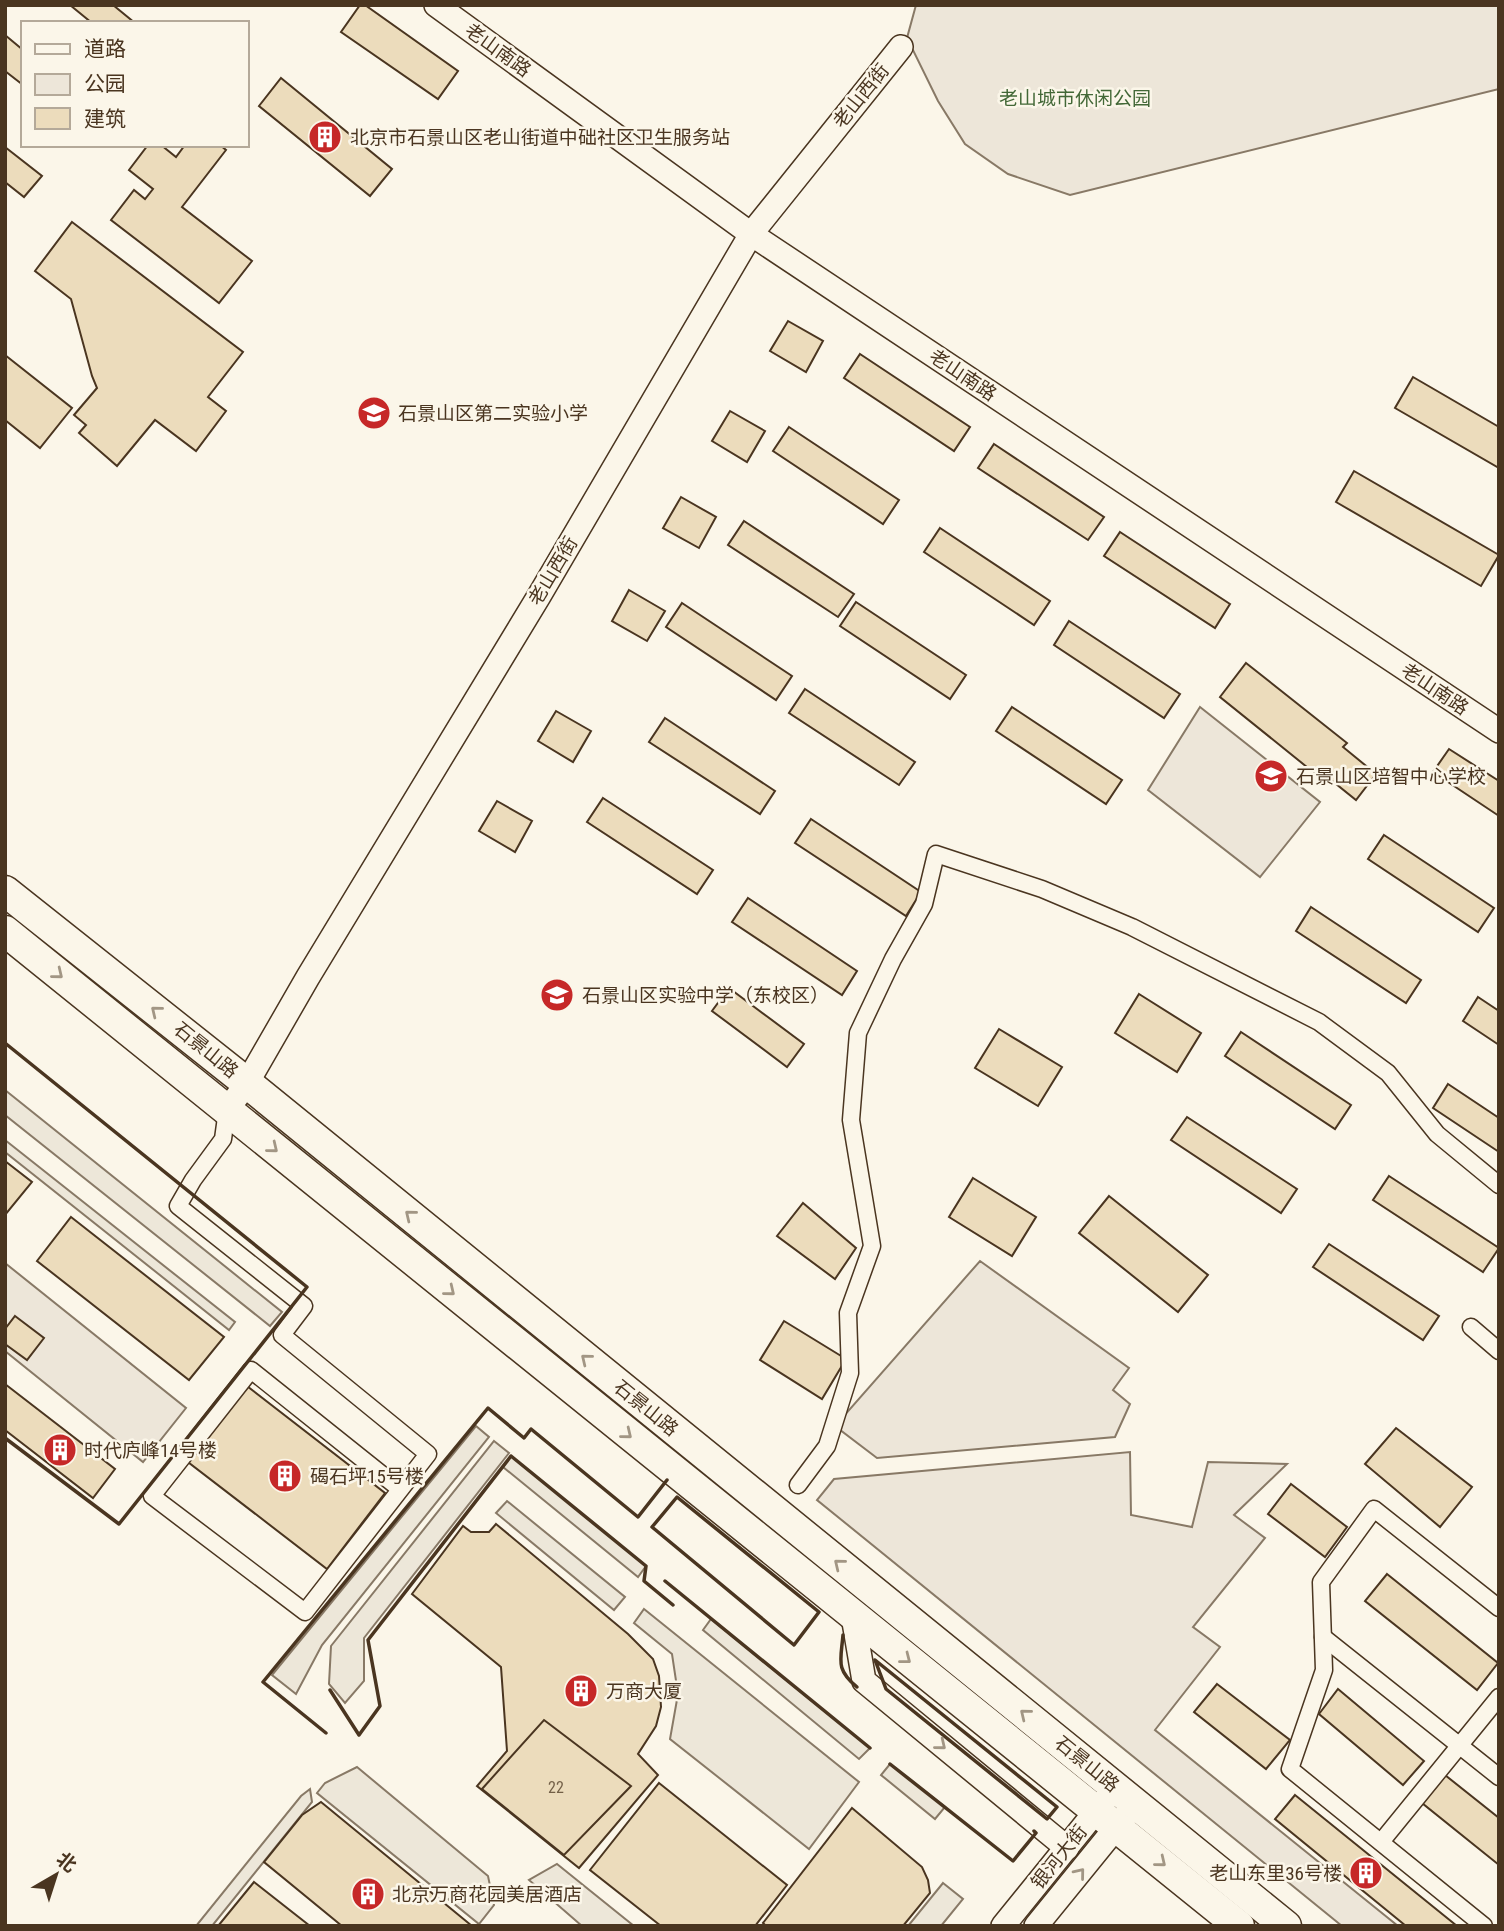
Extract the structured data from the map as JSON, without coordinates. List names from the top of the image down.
{
  "streets": {
    "highway": ["石景山路"],
    "street": ["老山南路", "老山西街", "银河大街"]
  },
  "crossings": [
    ["老山南路", "老山西街"],
    ["老山西街", "石景山路"],
    ["石景山路", "银河大街"]
  ],
  "parks": ["老山城市休闲公园"],
  "places": {
    "building": [
      "北京市石景山区老山街道中础社区卫生服务站",
      "时代庐峰14号楼",
      "碣石坪15号楼",
      "万商大厦",
      "老山东里36号楼",
      "北京万商花园美居酒店"
    ],
    "school or university": ["石景山区第二实验小学", "石景山区培智中心学校", "石景山区实验中学（东校区）"]
  },
  "house_numbers": ["22"],
  "legend": ["道路", "公园", "建筑"],
  "north": "top right"
}
